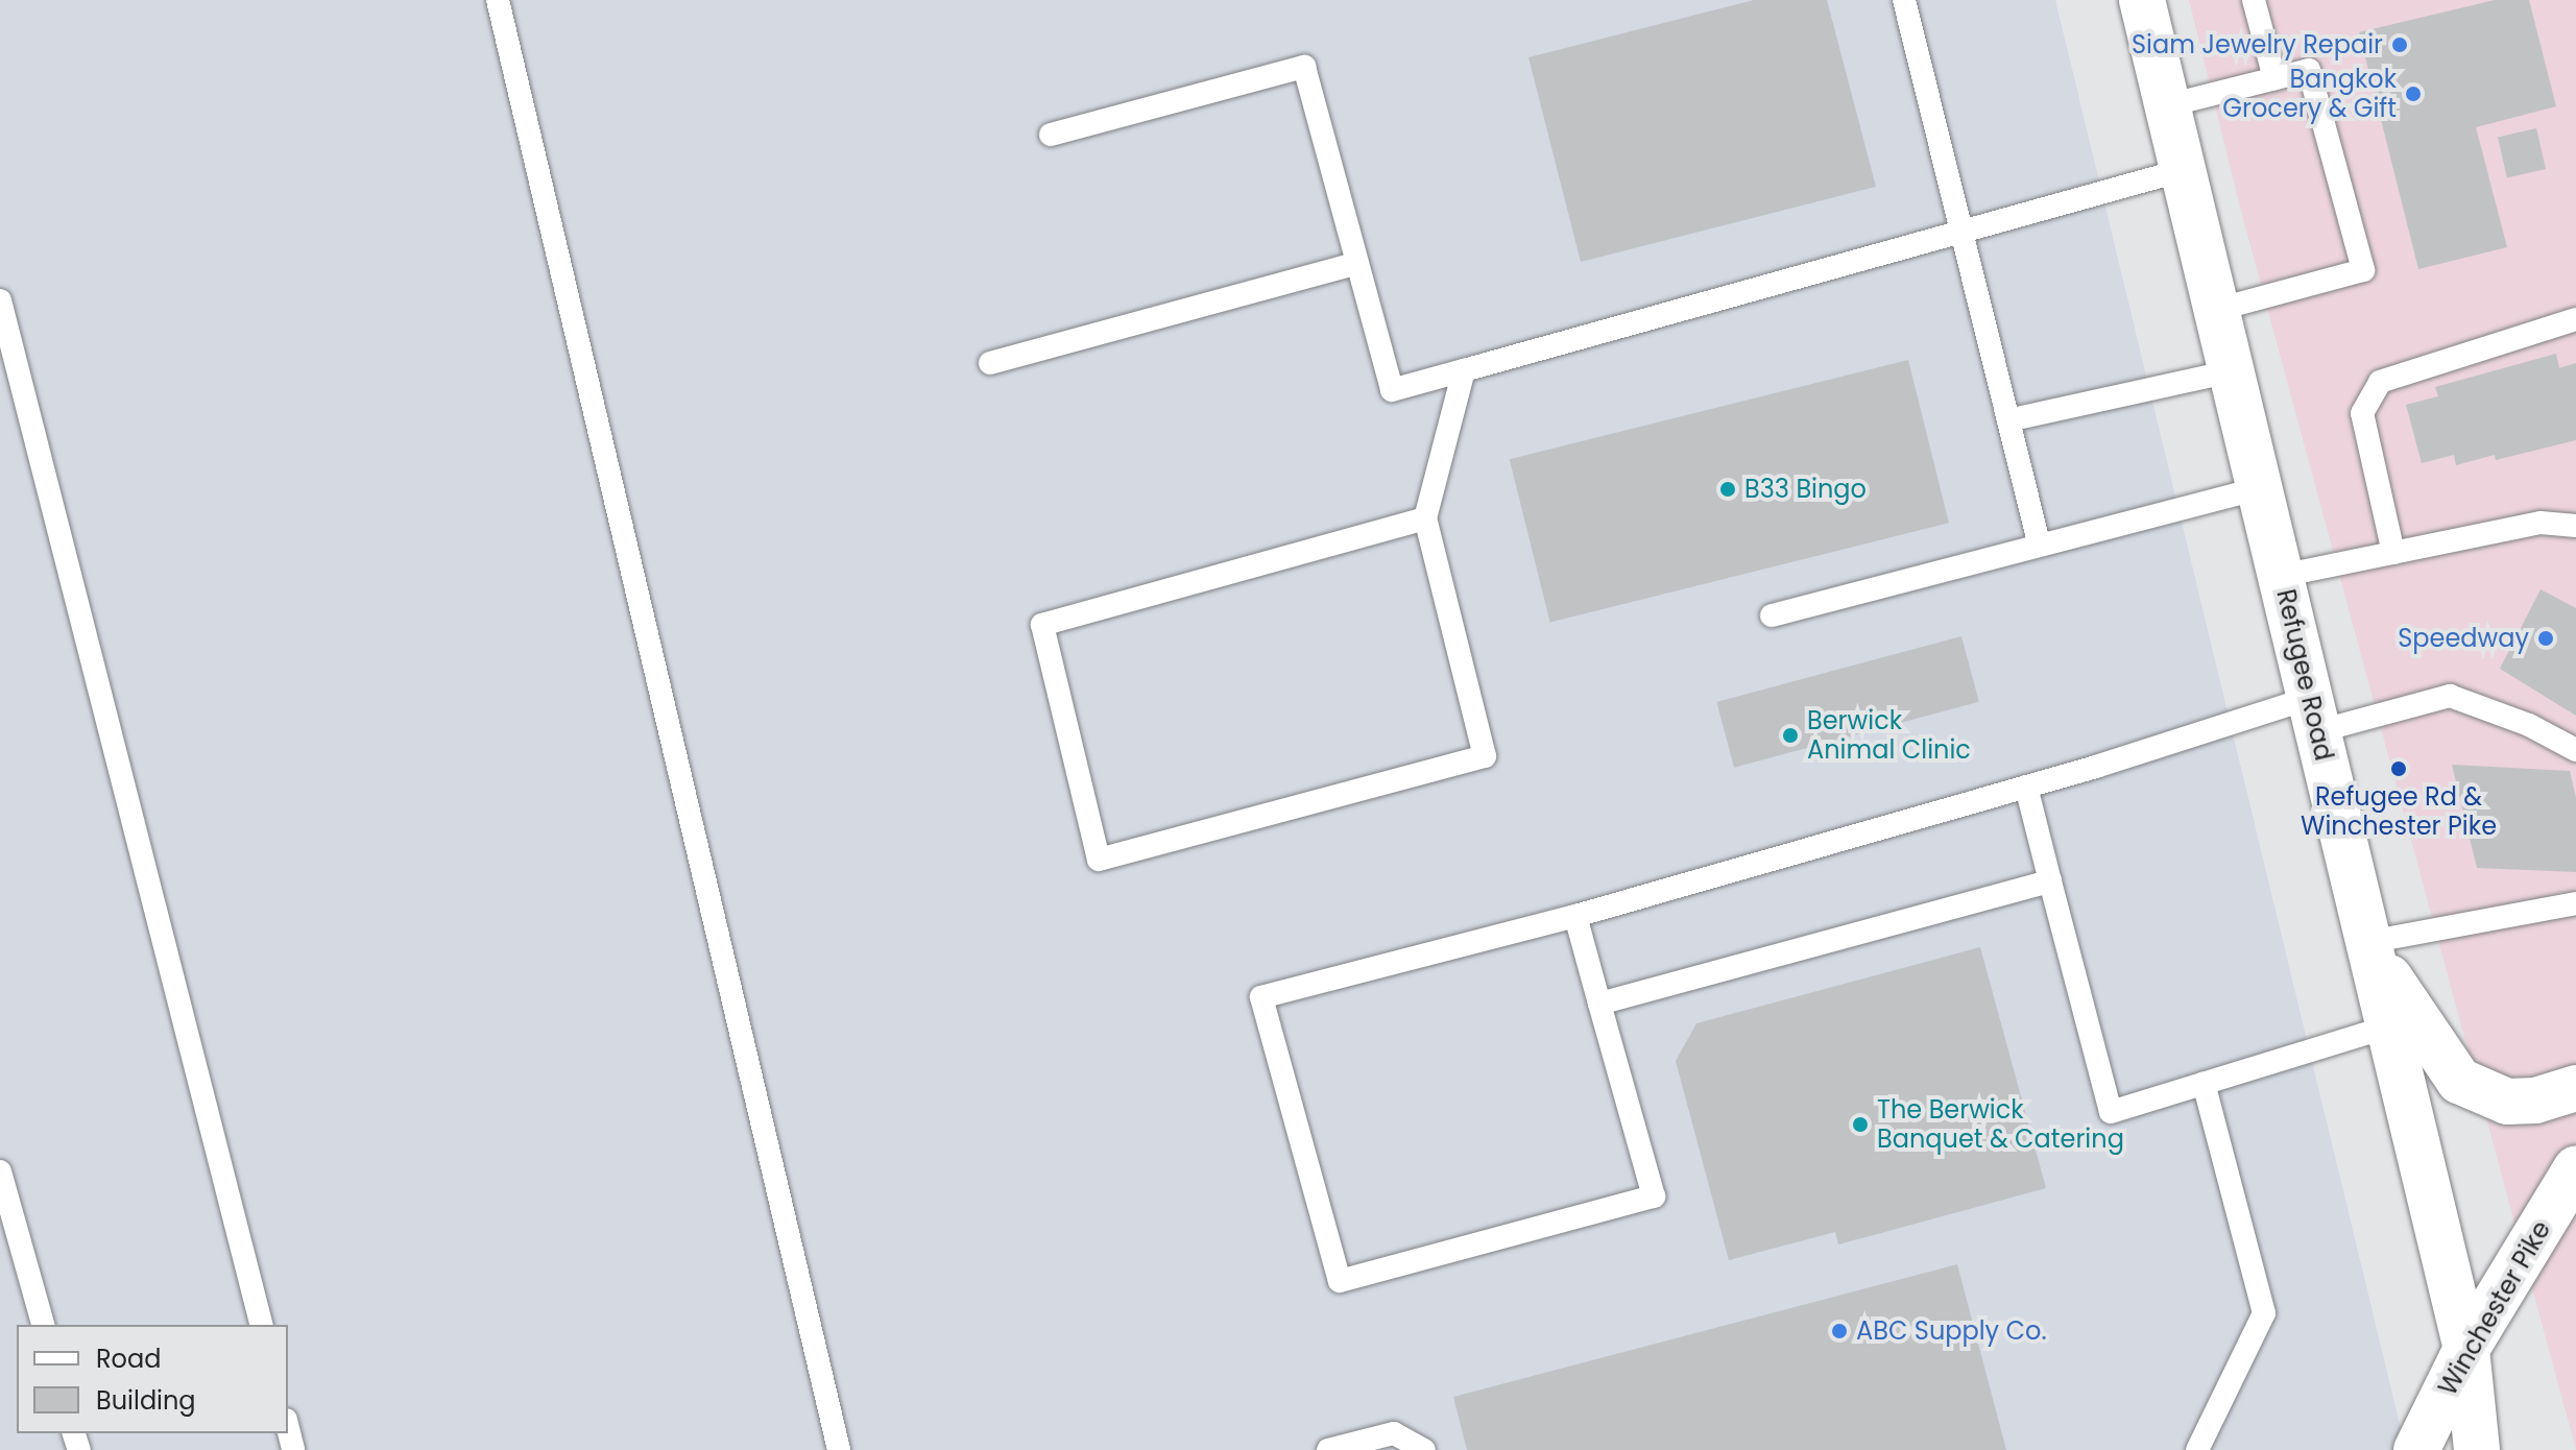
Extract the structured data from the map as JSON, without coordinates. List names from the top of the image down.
{
  "streets": {
    "main road": ["Refugee Road", "Winchester Pike"]
  },
  "crossings": [
    ["Refugee Road", "Winchester Pike"]
  ],
  "places": [
    "Siam Jewelry Repair",
    "Bangkok Grocery & Gift",
    "B33 Bingo",
    "Speedway",
    "Berwick Animal Clinic",
    "Refugee Rd & Winchester Pike",
    "The Berwick Banquet & Catering",
    "ABC Supply Co."
  ],
  "legend": ["Road", "Building"]
}
